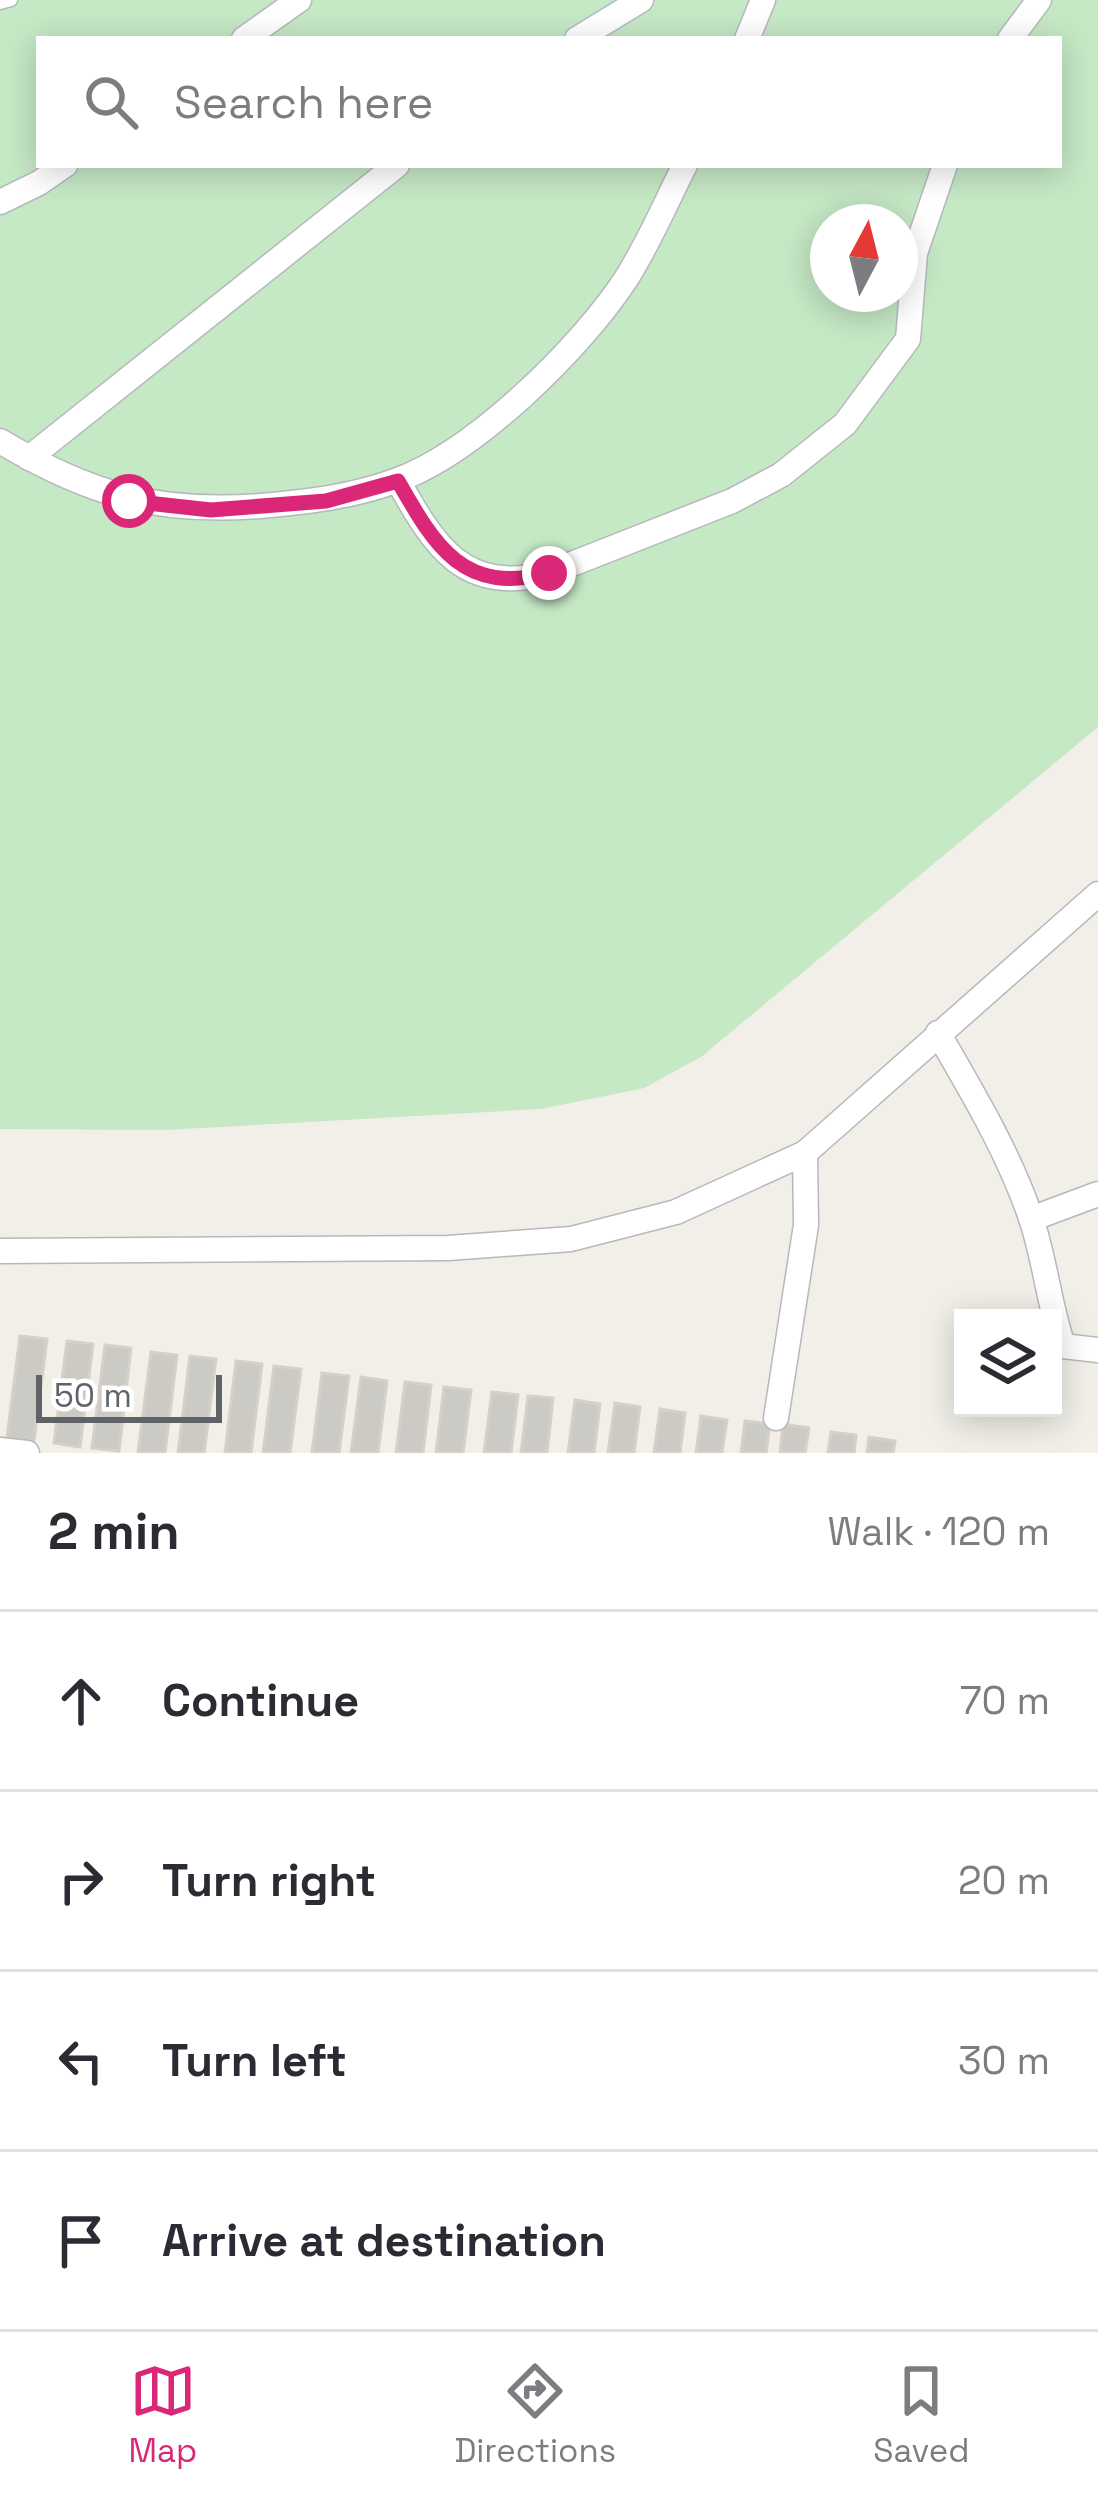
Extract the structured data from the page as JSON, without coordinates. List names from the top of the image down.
{
  "scale_bar": "50 m",
  "north": "top",
  "page": {
    "search": "Search here",
    "scale": "50 m",
    "heading": ["2 min", "Walk · 120 m"],
    "list": [
      ["Continue", "70 m"],
      ["Turn right", "20 m"],
      ["Turn left", "30 m"],
      "Arrive at destination"
    ],
    "nav": ["Map", "Directions", "Saved"]
  }
}
